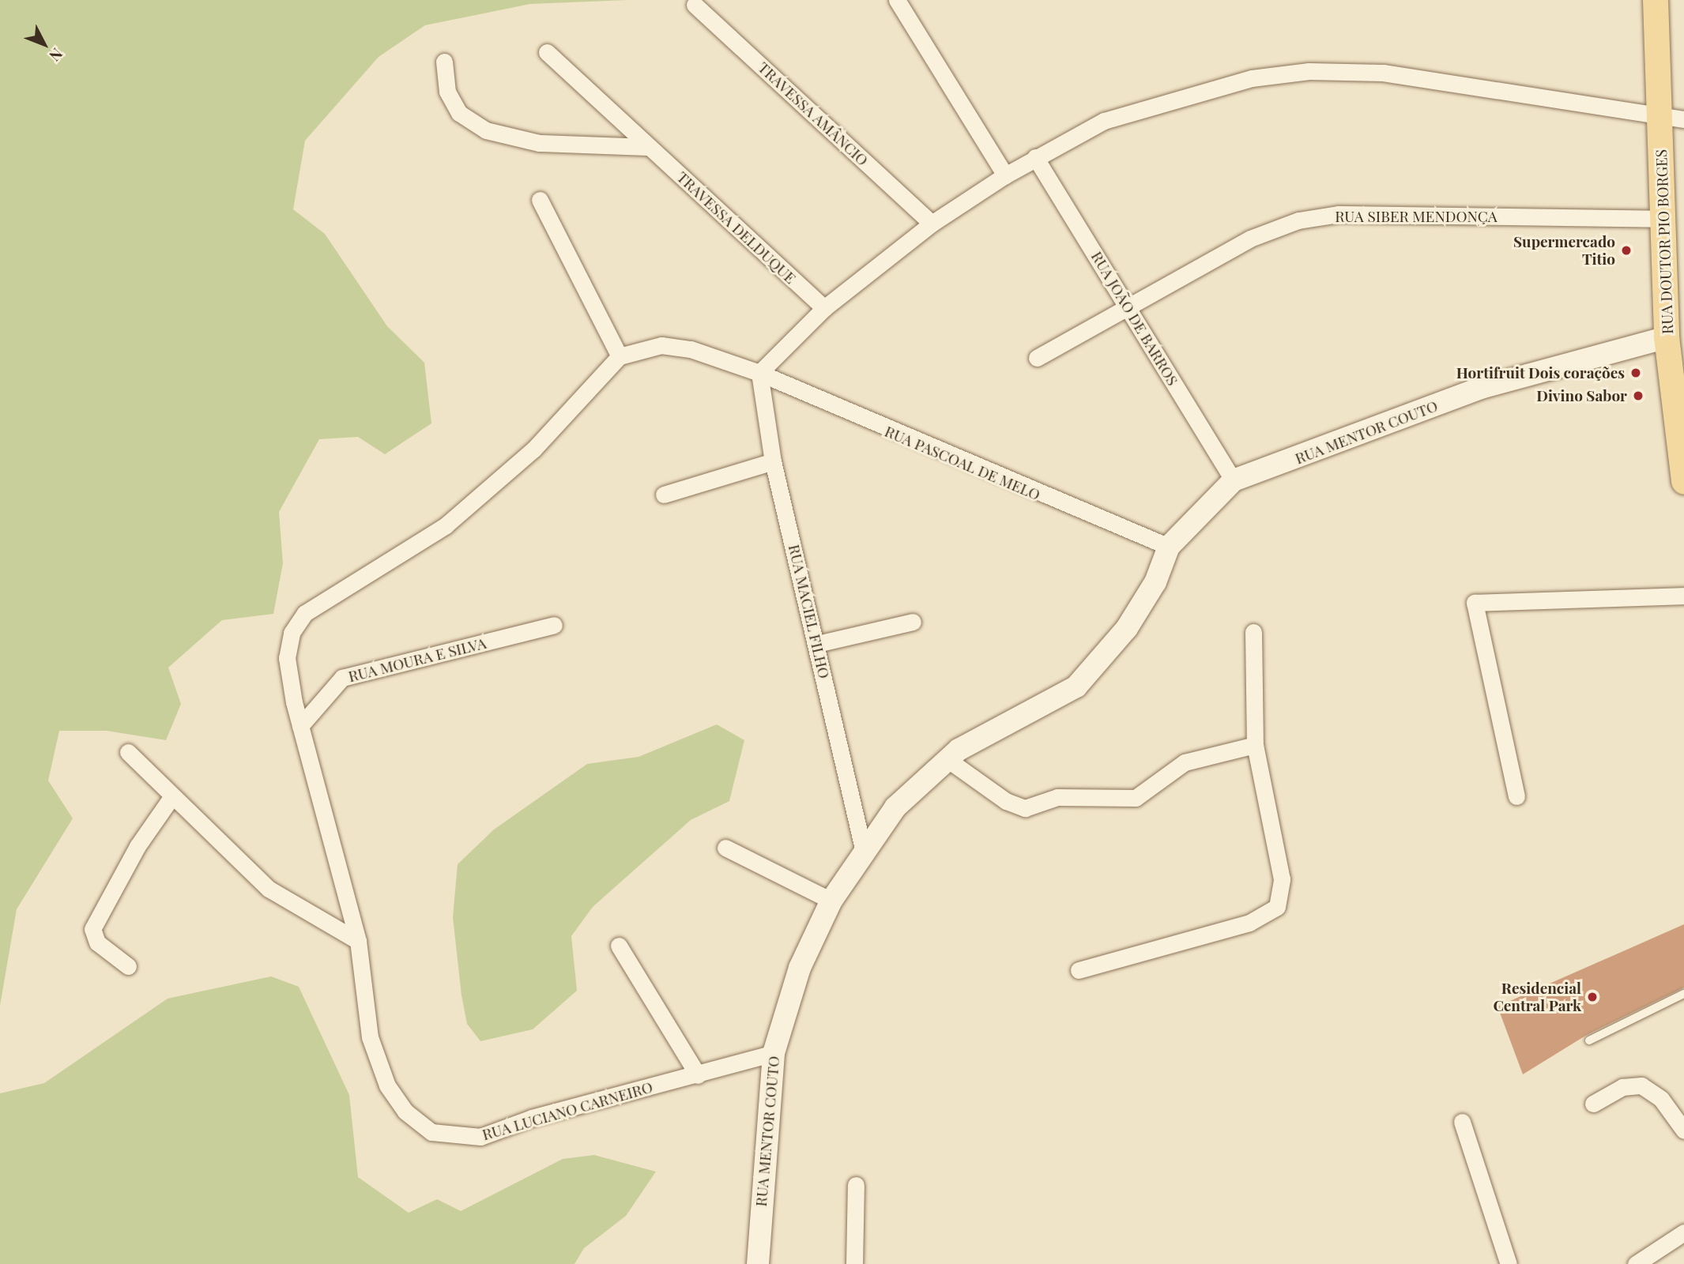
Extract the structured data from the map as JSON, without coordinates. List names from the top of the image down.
{
  "streets": {
    "main road": ["RUA DOUTOR PIO BORGES"],
    "street": [
      "TRAVESSA AMÂNCIO",
      "RUA SIBER MENDONÇA",
      "TRAVESSA DELDUQUE",
      "RUA JOÃO DE BARROS",
      "RUA MENTOR COUTO",
      "RUA PASCOAL DE MELO",
      "RUA MACIEL FILHO",
      "RUA MOURA E SILVA",
      "RUA LUCIANO CARNEIRO"
    ]
  },
  "crossings": [
    ["RUA SIBER MENDONÇA", "RUA DOUTOR PIO BORGES"],
    ["RUA SIBER MENDONÇA", "RUA JOÃO DE BARROS"],
    ["RUA DOUTOR PIO BORGES", "RUA MENTOR COUTO"],
    ["RUA JOÃO DE BARROS", "RUA MENTOR COUTO"],
    ["RUA MENTOR COUTO", "RUA PASCOAL DE MELO"],
    ["RUA MENTOR COUTO", "RUA MACIEL FILHO"],
    ["RUA MENTOR COUTO", "RUA LUCIANO CARNEIRO"],
    ["RUA PASCOAL DE MELO", "RUA MACIEL FILHO"],
    ["RUA PASCOAL DE MELO", "RUA LUCIANO CARNEIRO"],
    ["RUA MOURA E SILVA", "RUA LUCIANO CARNEIRO"]
  ],
  "places": [
    "Supermercado Titio",
    "Hortifruit Dois corações",
    "Divino Sabor",
    "Residencial Central Park"
  ],
  "north": "bottom right"
}
